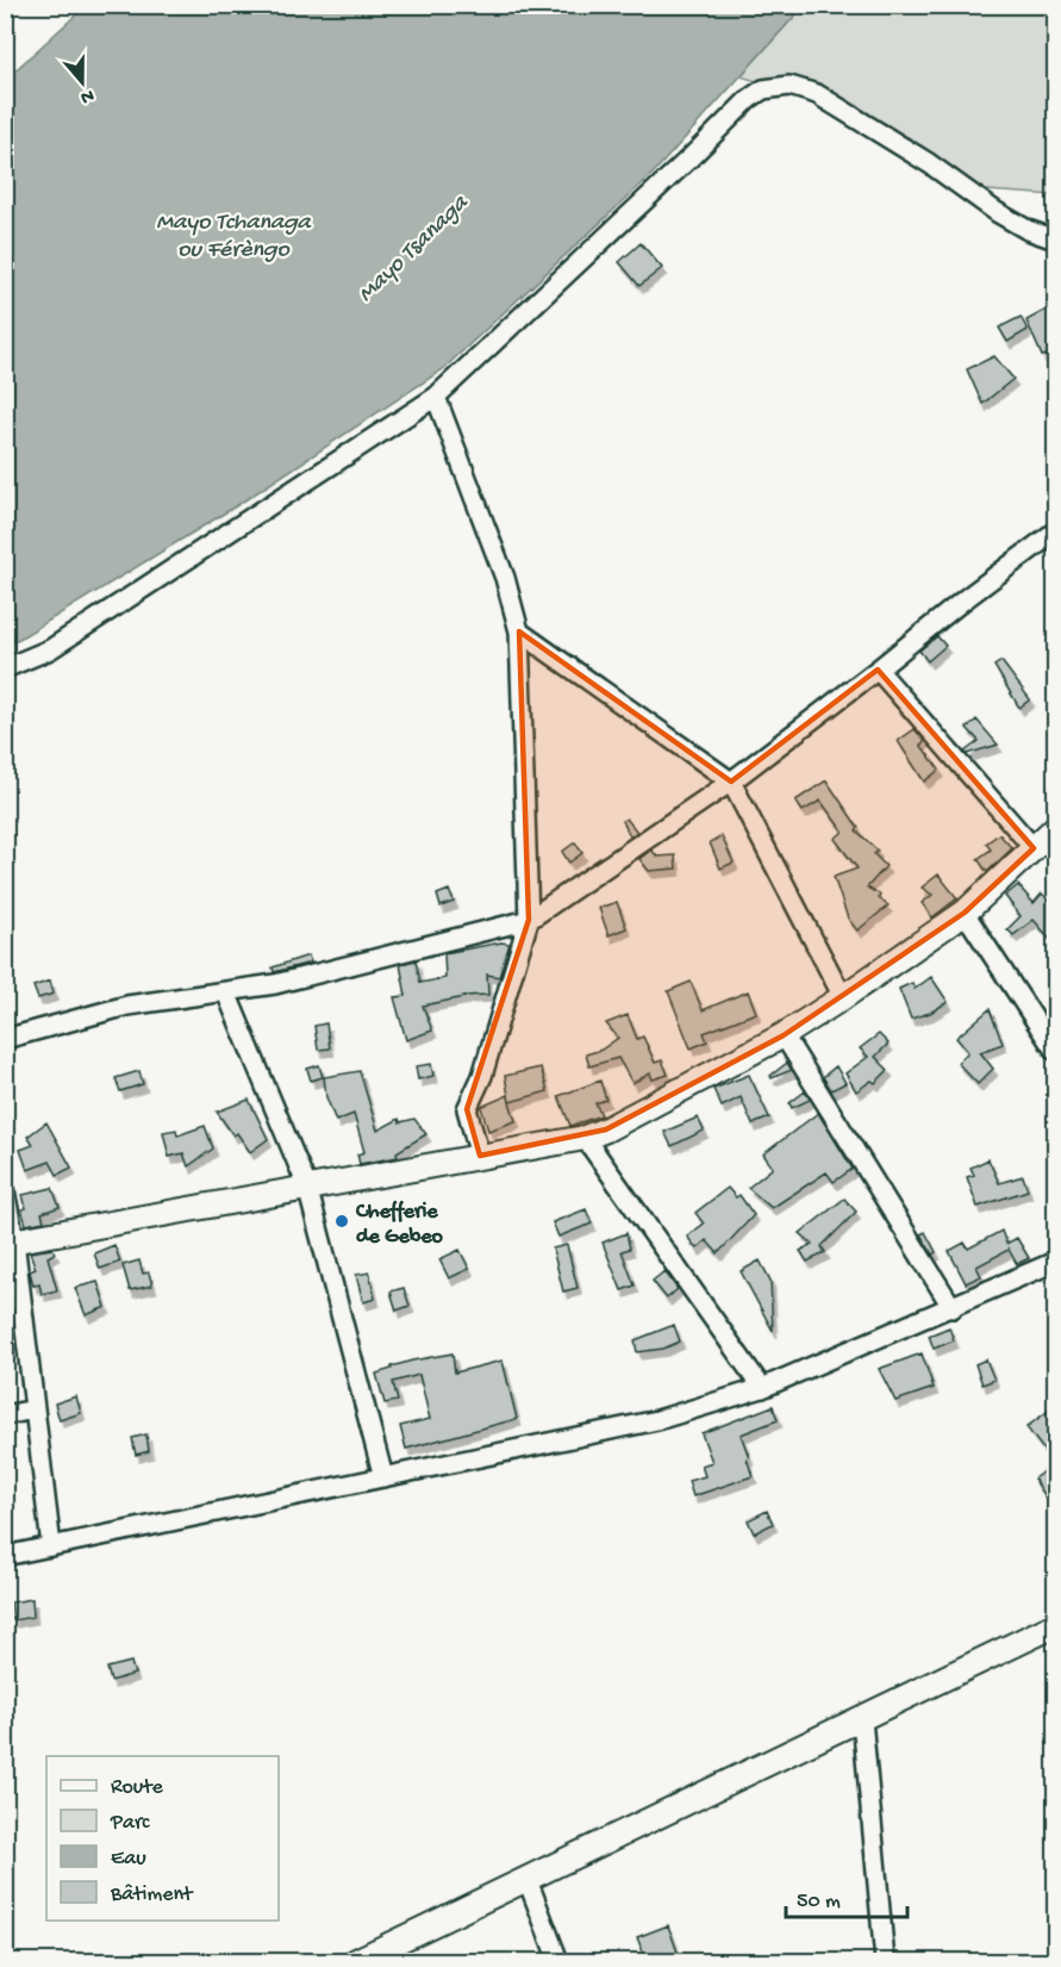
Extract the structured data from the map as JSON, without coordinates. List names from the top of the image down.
{
  "water": ["Mayo Tchanaga ou Férèngo", "Mayo Tsanaga"],
  "places": ["Chefferie de Gebeo"],
  "legend": [
    "Route",
    "Parc",
    "Eau",
    "Bâtiment"
  ],
  "scale_bar": "50 m",
  "north": "bottom"
}
